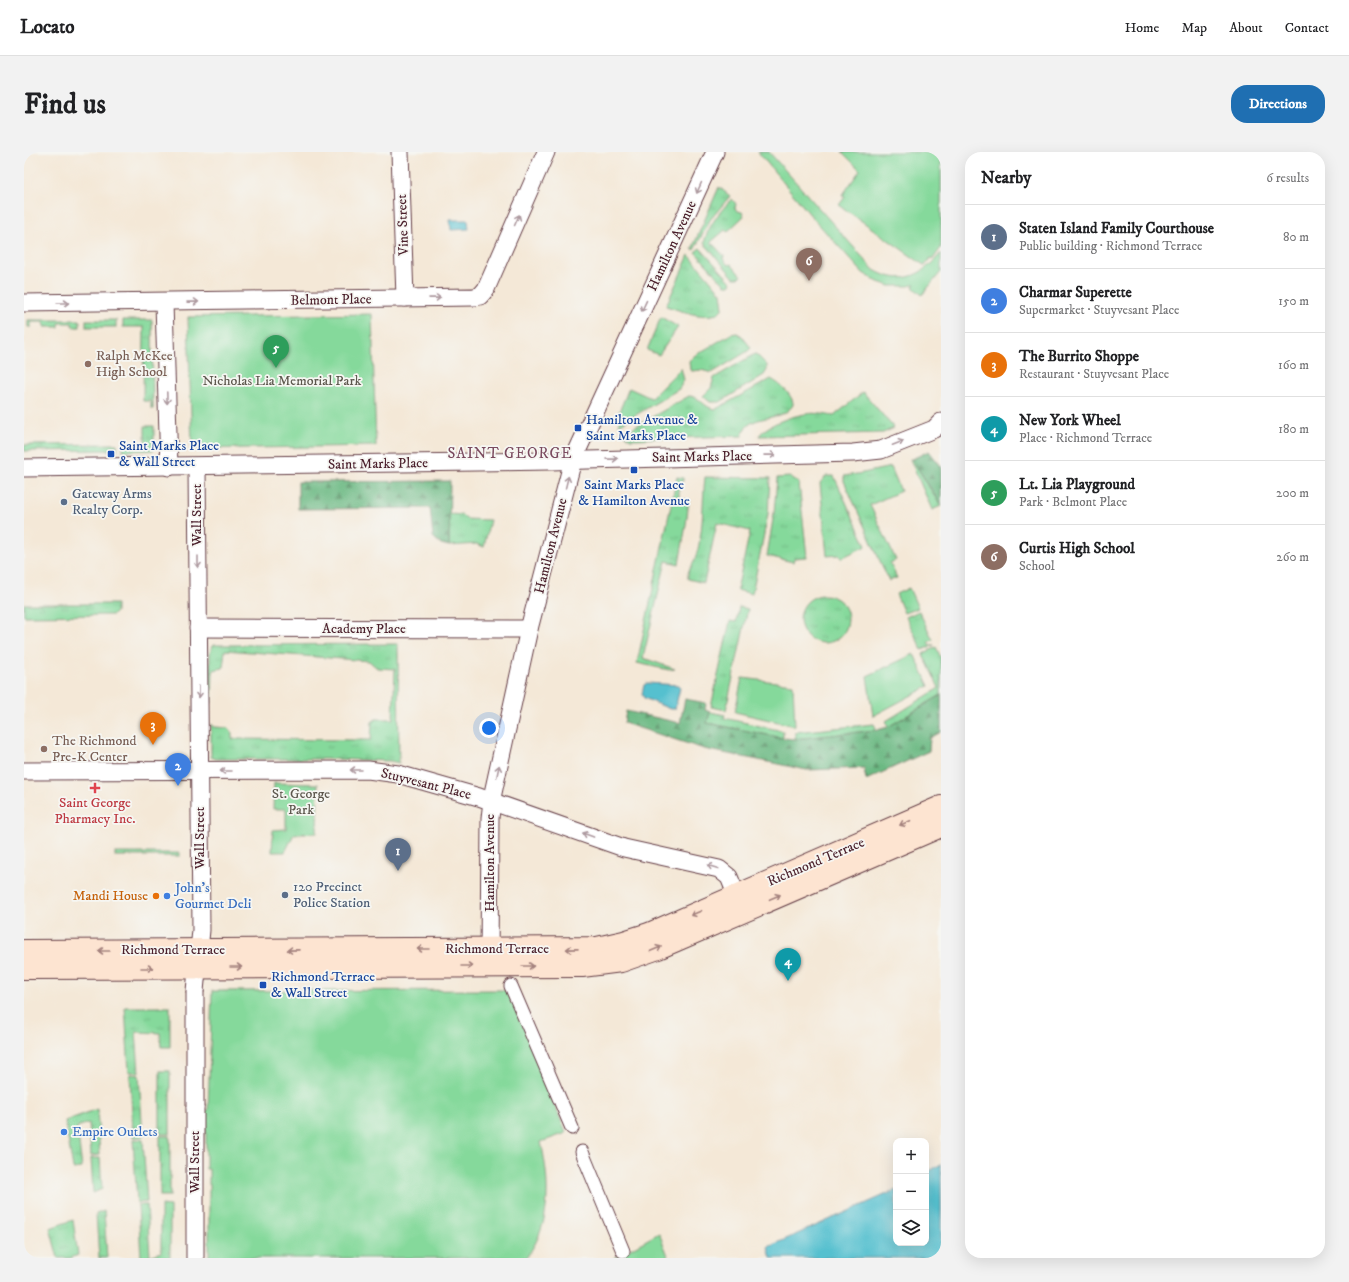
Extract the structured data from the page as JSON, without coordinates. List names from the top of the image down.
{
  "streets": {
    "main road": ["Richmond Terrace"],
    "street": [
      "Vine Street",
      "Hamilton Avenue",
      "Belmont Place",
      "Saint Marks Place",
      "Wall Street",
      "Academy Place",
      "Stuyvesant Place"
    ]
  },
  "crossings": [
    ["Vine Street", "Belmont Place"],
    ["Hamilton Avenue", "Saint Marks Place"],
    ["Hamilton Avenue", "Academy Place"],
    ["Hamilton Avenue", "Stuyvesant Place"],
    ["Hamilton Avenue", "Richmond Terrace"],
    ["Saint Marks Place", "Wall Street"],
    ["Wall Street", "Academy Place"],
    ["Wall Street", "Stuyvesant Place"],
    ["Wall Street", "Richmond Terrace"],
    ["Stuyvesant Place", "Richmond Terrace"]
  ],
  "one_way": [
    "Belmont Place",
    "Saint Marks Place",
    "Wall Street",
    "Stuyvesant Place"
  ],
  "districts": ["SAINT GEORGE"],
  "parks": ["Nicholas Lia Memorial Park", "St. George Park"],
  "places": {
    "other": [
      "Ralph McKee High School",
      "Gateway Arms Realty Corp.",
      "The Richmond Pre-K Center",
      "120 Precinct Police Station",
      "Mandi House",
      "John's Gourmet Deli",
      "Empire Outlets"
    ],
    "transit": [
      "Hamilton Avenue & Saint Marks Place",
      "Saint Marks Place & Wall Street",
      "Saint Marks Place & Hamilton Avenue",
      "Richmond Terrace & Wall Street"
    ],
    "health": ["Saint George Pharmacy Inc."]
  },
  "page": {
    "header": "Locato",
    "nav": [
      "Home",
      "Map",
      "About",
      "Contact"
    ],
    "buttons": "Directions",
    "title": "Find us",
    "heading": ["Nearby", "6 results"],
    "list": [
      {
        "mark": "1",
        "name": "Staten Island Family Courthouse",
        "note": "Public building · Richmond Terrace",
        "value": "80 m"
      },
      {
        "mark": "2",
        "name": "Charmar Superette",
        "note": "Supermarket · Stuyvesant Place",
        "value": "150 m"
      },
      {
        "mark": "3",
        "name": "The Burrito Shoppe",
        "note": "Restaurant · Stuyvesant Place",
        "value": "160 m"
      },
      {
        "mark": "4",
        "name": "New York Wheel",
        "note": "Place · Richmond Terrace",
        "value": "180 m"
      },
      {
        "mark": "5",
        "name": "Lt. Lia Playground",
        "note": "Park · Belmont Place",
        "value": "200 m"
      },
      {
        "mark": "6",
        "name": "Curtis High School",
        "note": "School",
        "value": "260 m"
      }
    ],
    "pins": [
      "6",
      "5",
      "3",
      "2",
      "1",
      "4"
    ],
    "map_buttons": ["+", "−"]
  }
}
